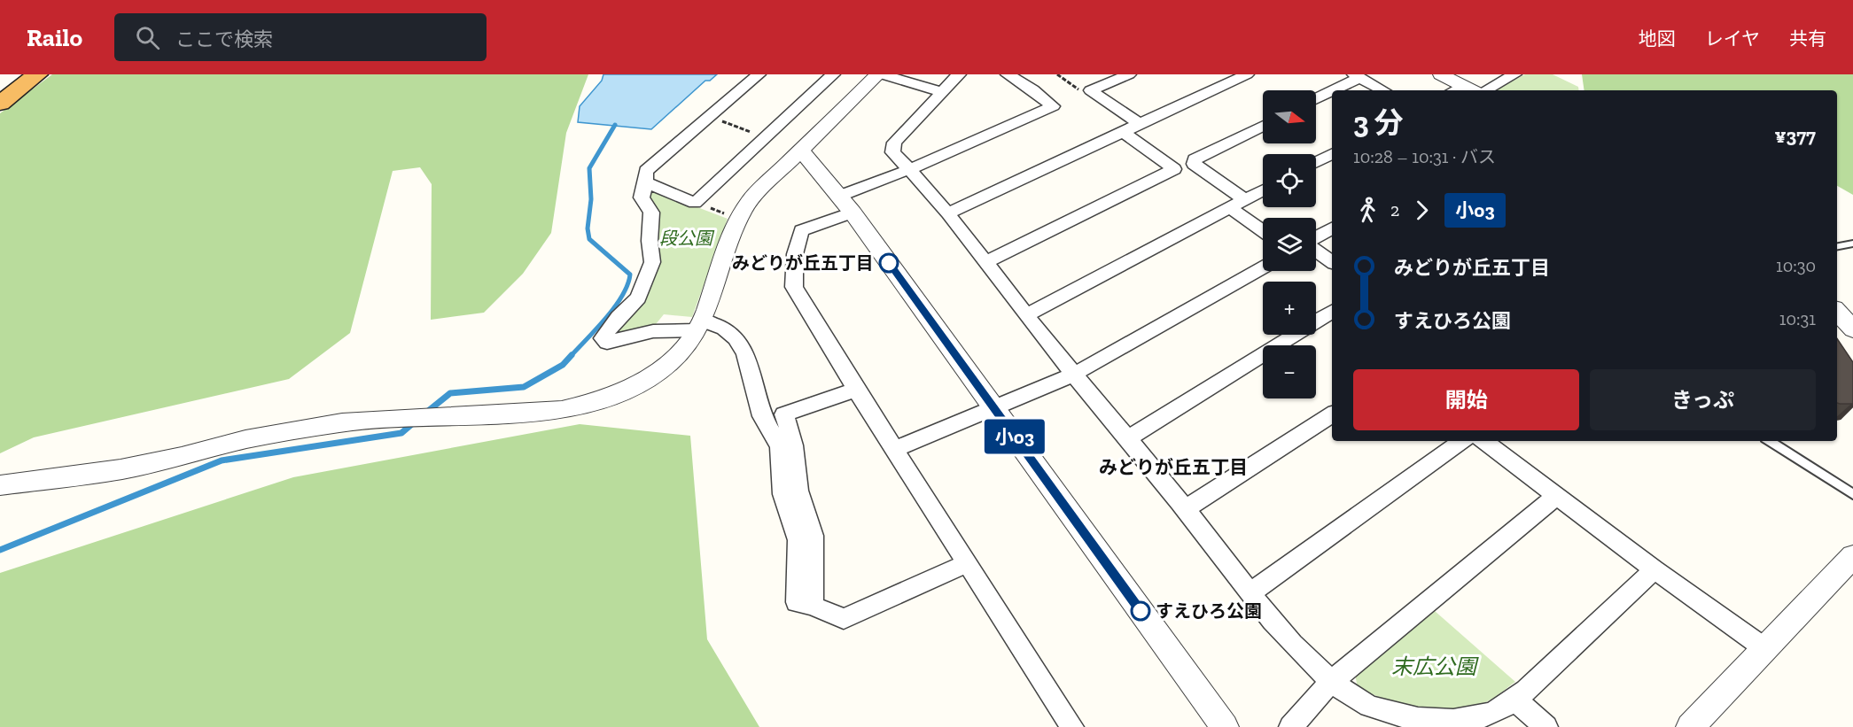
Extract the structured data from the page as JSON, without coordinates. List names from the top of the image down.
{
  "districts": ["みどりが丘五丁目"],
  "parks": ["段公園", "末広公園"],
  "places": ["みどりが丘五丁目", "すえひろ公園"],
  "lines": ["bus line 小03"],
  "north": "right",
  "page": {
    "header": "Railo",
    "search": "ここで検索",
    "nav": ["地図", "レイヤ", "共有"],
    "on_map": "小03",
    "map_buttons": ["+", "−"],
    "heading": ["3 分", "10:28 – 10:31 · バス", "¥377"],
    "legs": ["2", "小03"],
    "list": [
      {
        "name": "みどりが丘五丁目",
        "value": "10:30"
      },
      {
        "name": "すえひろ公園",
        "value": "10:31"
      }
    ],
    "buttons": ["開始", "きっぷ"]
  }
}
